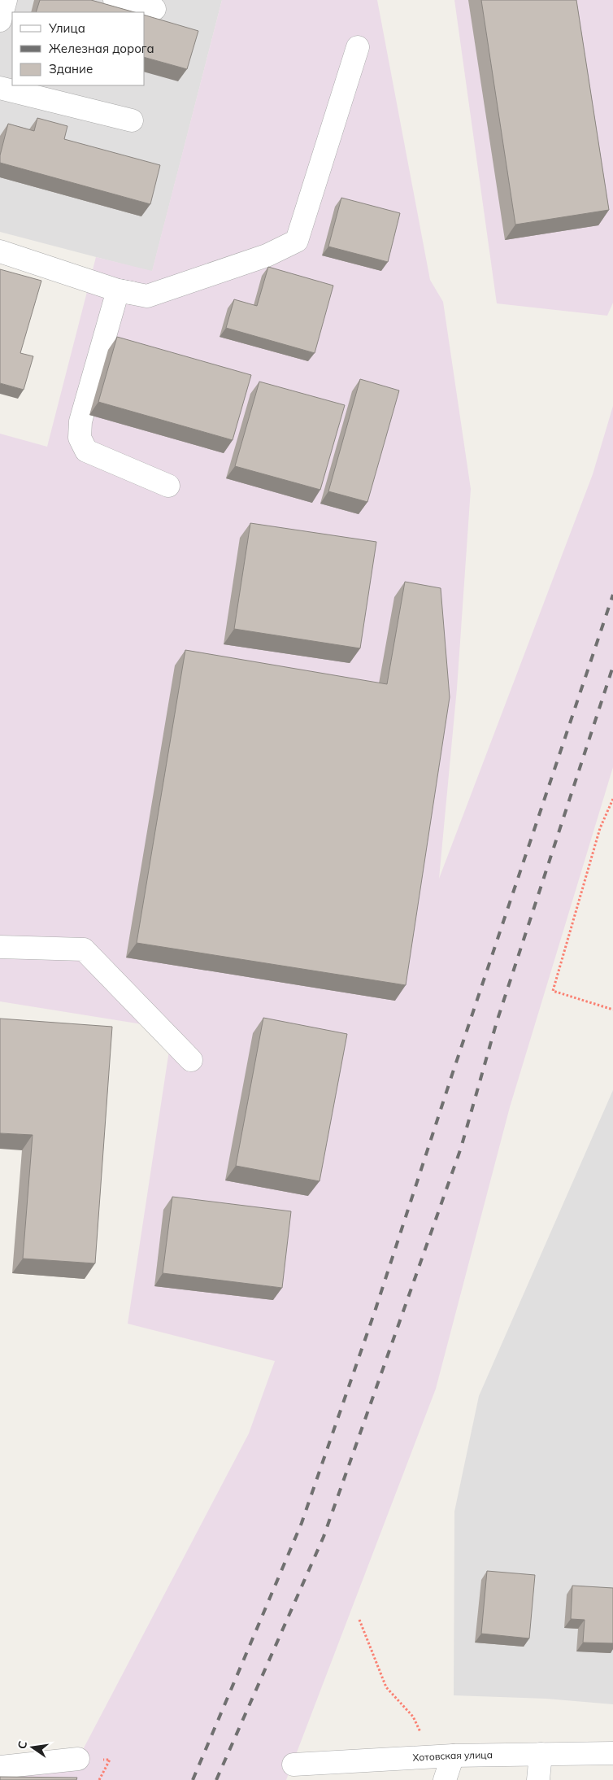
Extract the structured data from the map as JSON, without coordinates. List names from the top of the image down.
{
  "streets": {
    "street": ["Хотовская улица"]
  },
  "legend": ["Улица", "Железная дорога", "Здание"],
  "north": "left"
}
